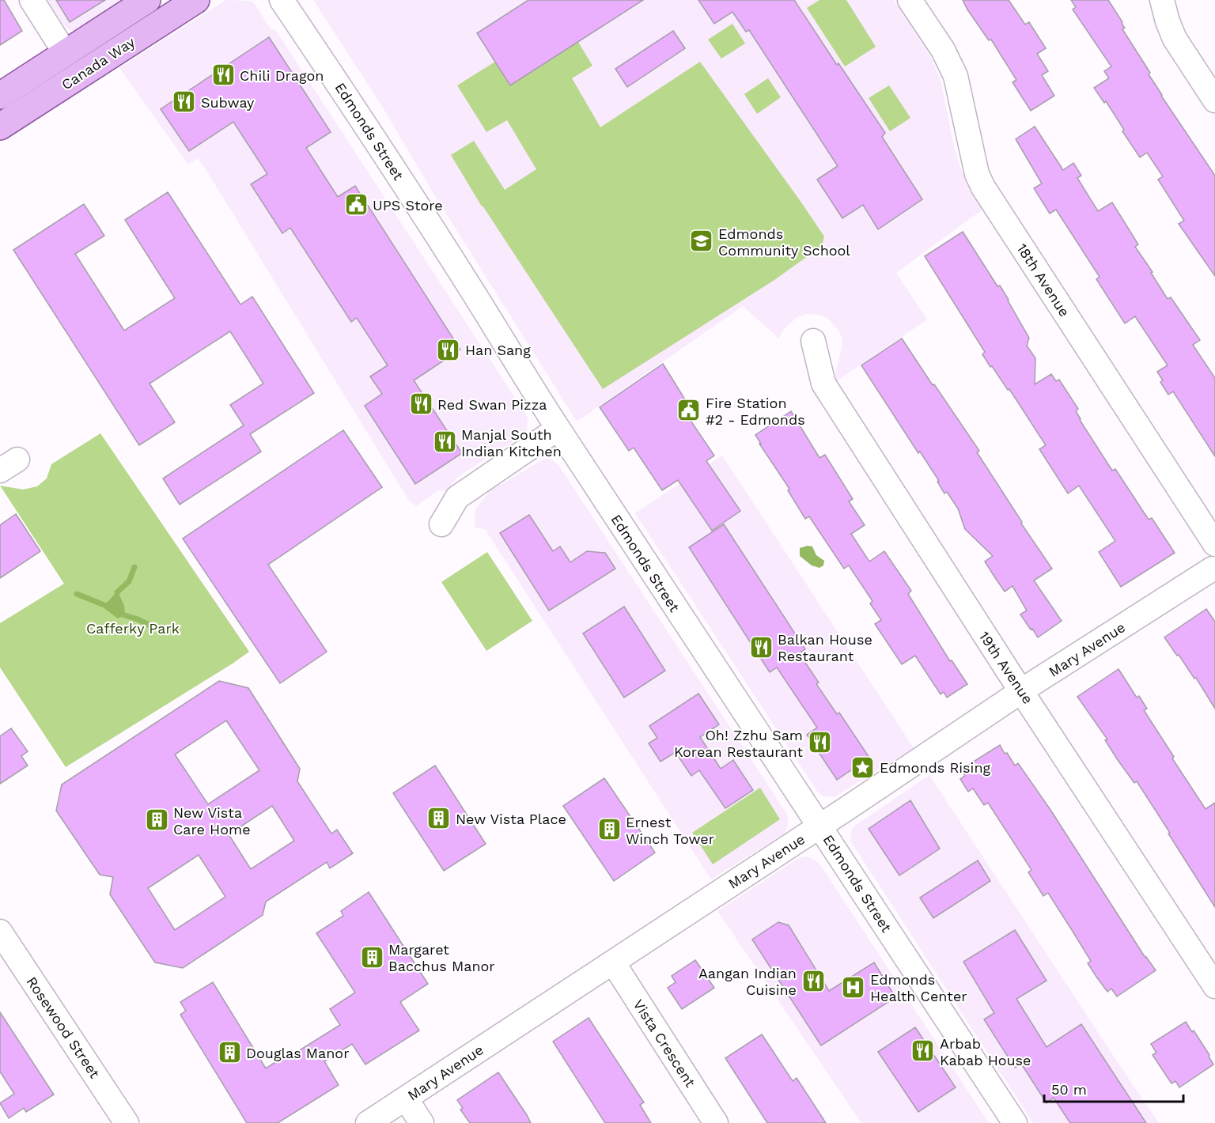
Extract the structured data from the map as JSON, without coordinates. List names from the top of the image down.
{
  "streets": {
    "main road": ["Canada Way"],
    "street": [
      "Edmonds Street",
      "18th Avenue",
      "Mary Avenue",
      "19th Avenue",
      "Rosewood Street",
      "Vista Crescent"
    ]
  },
  "crossings": [
    ["Edmonds Street", "Mary Avenue"],
    ["Mary Avenue", "19th Avenue"],
    ["Mary Avenue", "Vista Crescent"]
  ],
  "parks": ["Cafferky Park"],
  "places": {
    "restaurant": [
      "Chili Dragon",
      "Subway",
      "Han Sang",
      "Red Swan Pizza",
      "Manjal South Indian Kitchen",
      "Balkan House Restaurant",
      "Oh! Zzhu Sam Korean Restaurant",
      "Aangan Indian Cuisine",
      "Arbab Kabab House"
    ],
    "public building": ["UPS Store", "Fire Station #2 - Edmonds"],
    "school or university": ["Edmonds Community School"],
    "place": ["Edmonds Rising"],
    "building": [
      "New Vista Place",
      "New Vista Care Home",
      "Ernest Winch Tower",
      "Margaret Bacchus Manor",
      "Douglas Manor"
    ],
    "hospital": ["Edmonds Health Center"]
  },
  "scale_bar": "50 m"
}
